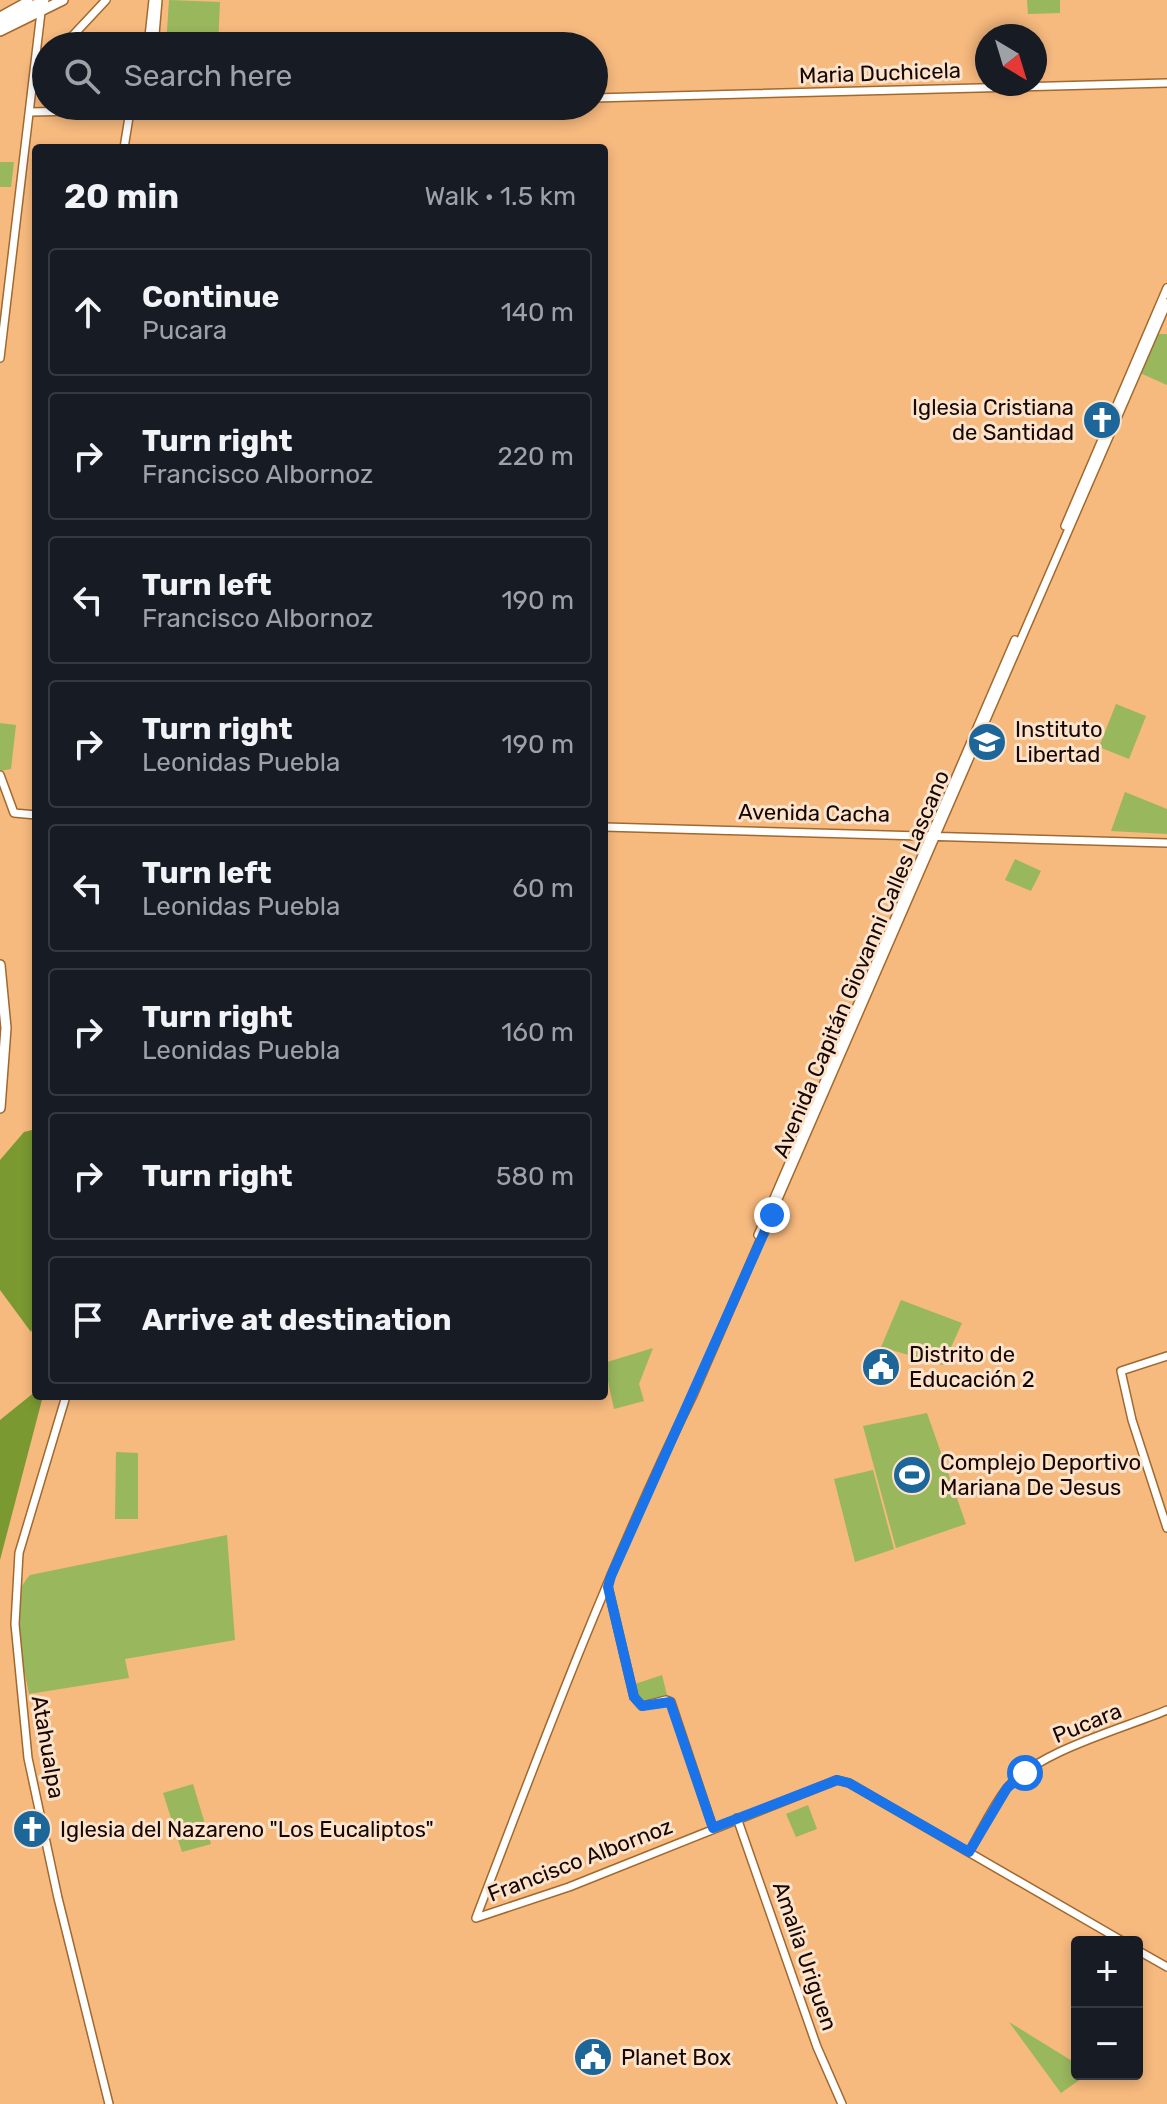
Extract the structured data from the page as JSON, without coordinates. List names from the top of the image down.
{
  "streets": {
    "street": [
      "Maria Duchicela",
      "Avenida Cacha",
      "Avenida Capitán Giovanni Calles Lascano",
      "Pucara",
      "Atahualpa",
      "Francisco Albornoz",
      "Amalia Uriguen"
    ]
  },
  "crossings": [
    ["Avenida Cacha", "Avenida Capitán Giovanni Calles Lascano"],
    ["Avenida Capitán Giovanni Calles Lascano", "Francisco Albornoz"],
    ["Pucara", "Francisco Albornoz"],
    ["Francisco Albornoz", "Amalia Uriguen"]
  ],
  "places": {
    "church": ["Iglesia Cristiana de Santidad", "Iglesia del Nazareno \"Los Eucaliptos\""],
    "school or university": ["Instituto Libertad"],
    "public building": ["Distrito de Educación 2", "Planet Box"],
    "sports": ["Complejo Deportivo Mariana De Jesus"]
  },
  "north": "bottom right",
  "page": {
    "search": "Search here",
    "heading": ["20 min", "Walk · 1.5 km"],
    "list": [
      ["Continue", "Pucara", "140 m"],
      ["Turn right", "Francisco Albornoz", "220 m"],
      ["Turn left", "Francisco Albornoz", "190 m"],
      ["Turn right", "Leonidas Puebla", "190 m"],
      ["Turn left", "Leonidas Puebla", "60 m"],
      ["Turn right", "Leonidas Puebla", "160 m"],
      ["Turn right", "580 m"],
      "Arrive at destination"
    ],
    "map_buttons": ["+", "−"]
  }
}
